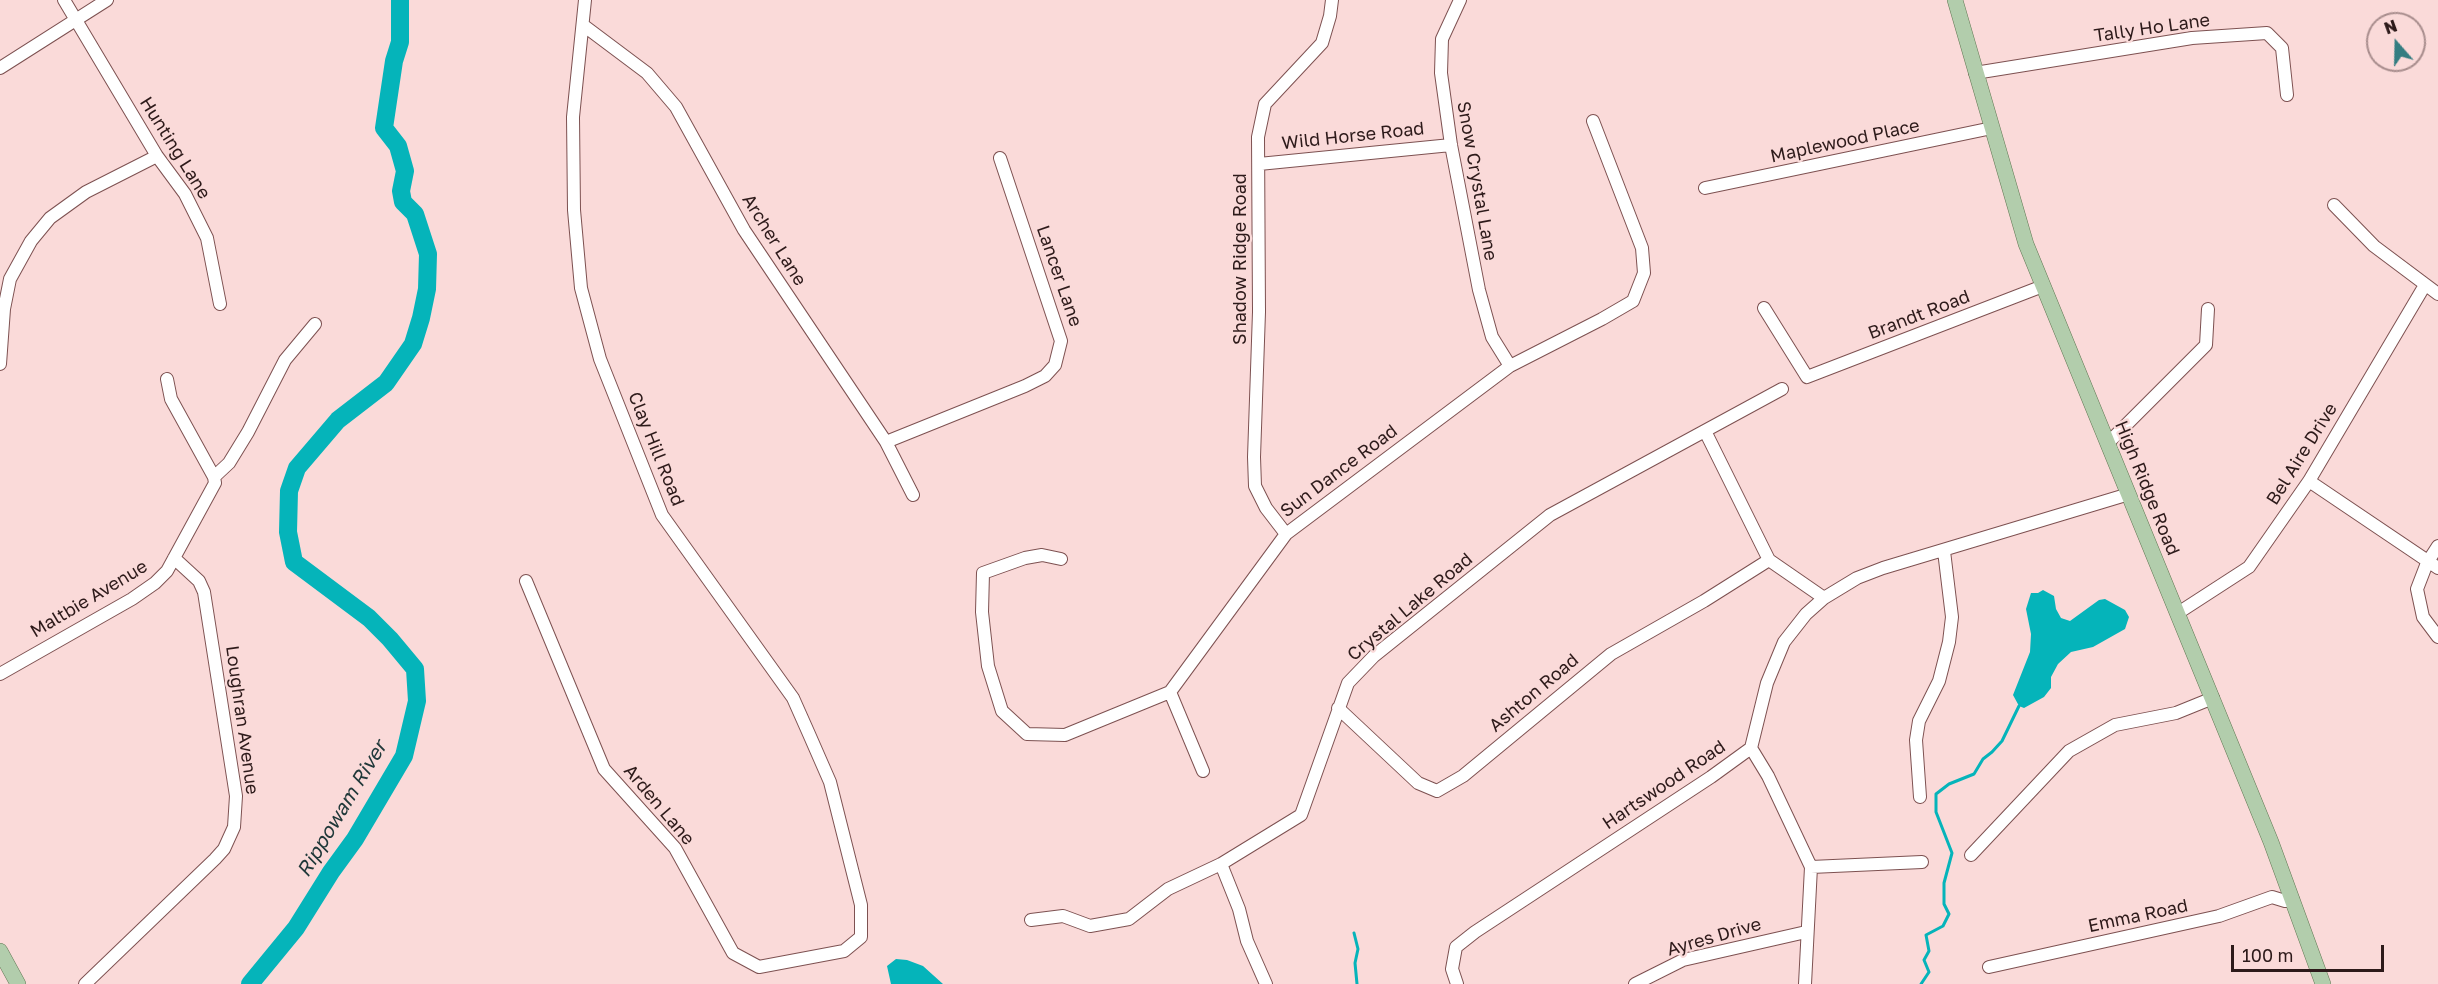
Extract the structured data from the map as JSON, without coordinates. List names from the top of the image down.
{
  "streets": {
    "main road": ["High Ridge Road"],
    "street": [
      "Tally Ho Lane",
      "Wild Horse Road",
      "Maplewood Place",
      "Hunting Lane",
      "Snow Crystal Lane",
      "Archer Lane",
      "Shadow Ridge Road",
      "Lancer Lane",
      "Brandt Road",
      "Clay Hill Road",
      "Bel Aire Drive",
      "Sun Dance Road",
      "Maltbie Avenue",
      "Crystal Lake Road",
      "Ashton Road",
      "Loughran Avenue",
      "Hartswood Road",
      "Arden Lane",
      "Emma Road",
      "Ayres Drive"
    ]
  },
  "crossings": [
    ["Tally Ho Lane", "High Ridge Road"],
    ["Wild Horse Road", "Snow Crystal Lane"],
    ["Wild Horse Road", "Shadow Ridge Road"],
    ["Maplewood Place", "High Ridge Road"],
    ["Snow Crystal Lane", "Sun Dance Road"],
    ["Archer Lane", "Lancer Lane"],
    ["Archer Lane", "Clay Hill Road"],
    ["Shadow Ridge Road", "Sun Dance Road"],
    ["Brandt Road", "High Ridge Road"],
    ["Clay Hill Road", "Arden Lane"],
    ["Bel Aire Drive", "High Ridge Road"],
    ["High Ridge Road", "Hartswood Road"],
    ["High Ridge Road", "Emma Road"],
    ["Maltbie Avenue", "Loughran Avenue"],
    ["Crystal Lake Road", "Ashton Road"]
  ],
  "water": ["Rippowam River"],
  "scale_bar": "100 m",
  "north": "top"
}
